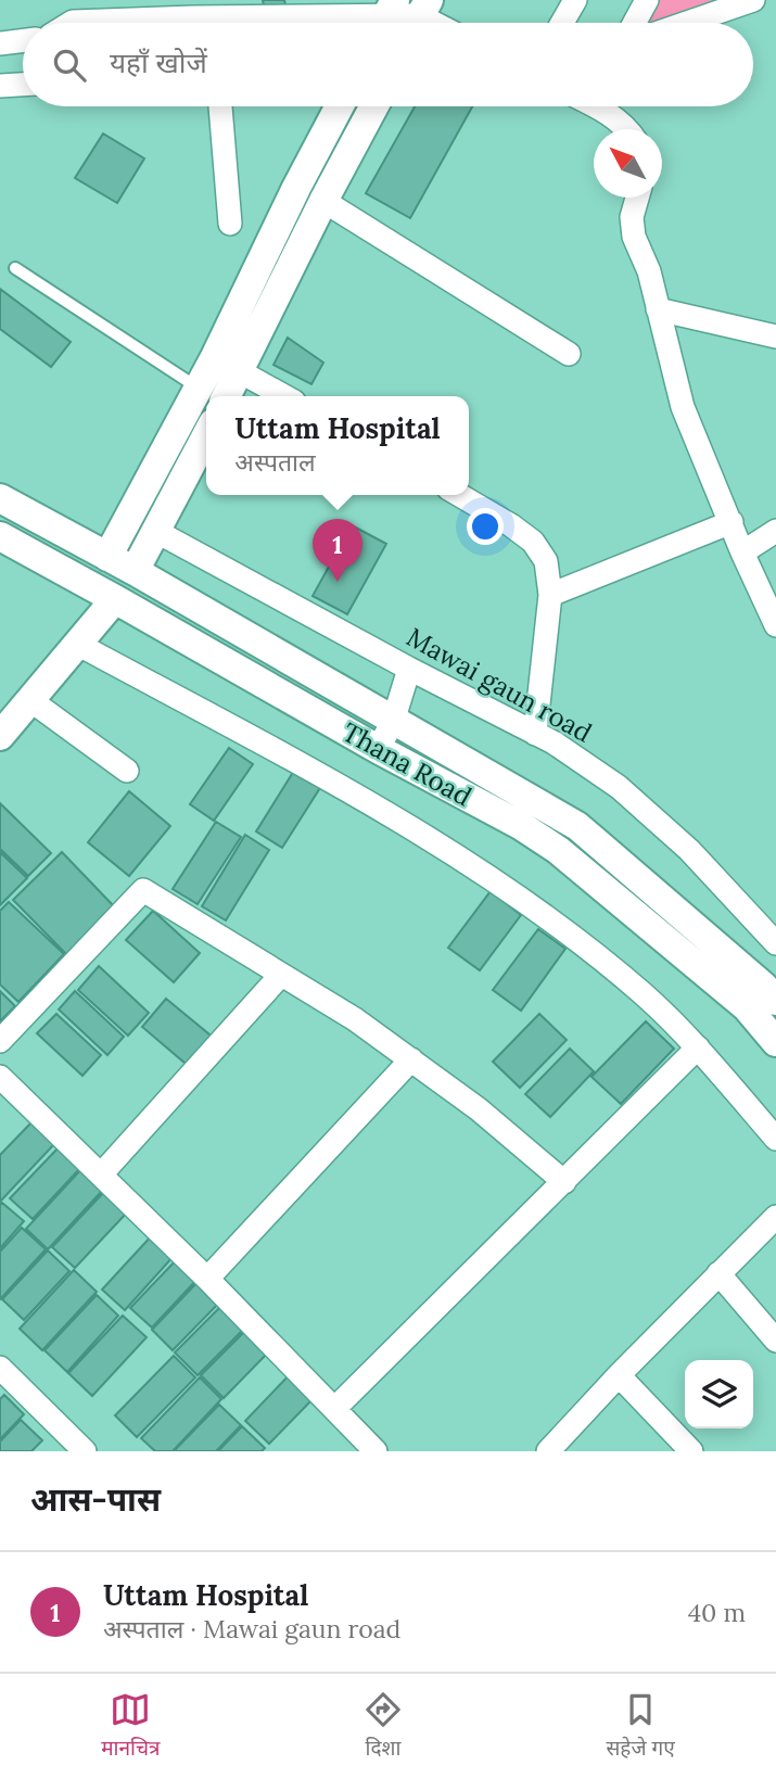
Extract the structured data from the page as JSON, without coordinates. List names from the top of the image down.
{
  "streets": {
    "street": ["Mawai gaun road", "Thana Road"]
  },
  "north": "top left",
  "page": {
    "search": "यहाँ खोजें",
    "popup": ["Uttam Hospital", "अस्पताल"],
    "pins": "1",
    "heading": "आस-पास",
    "list": [
      {
        "mark": "1",
        "name": "Uttam Hospital",
        "note": "अस्पताल · Mawai gaun road",
        "value": "40 m"
      }
    ],
    "nav": ["मानचित्र", "दिशा", "सहेजे गए"]
  }
}
